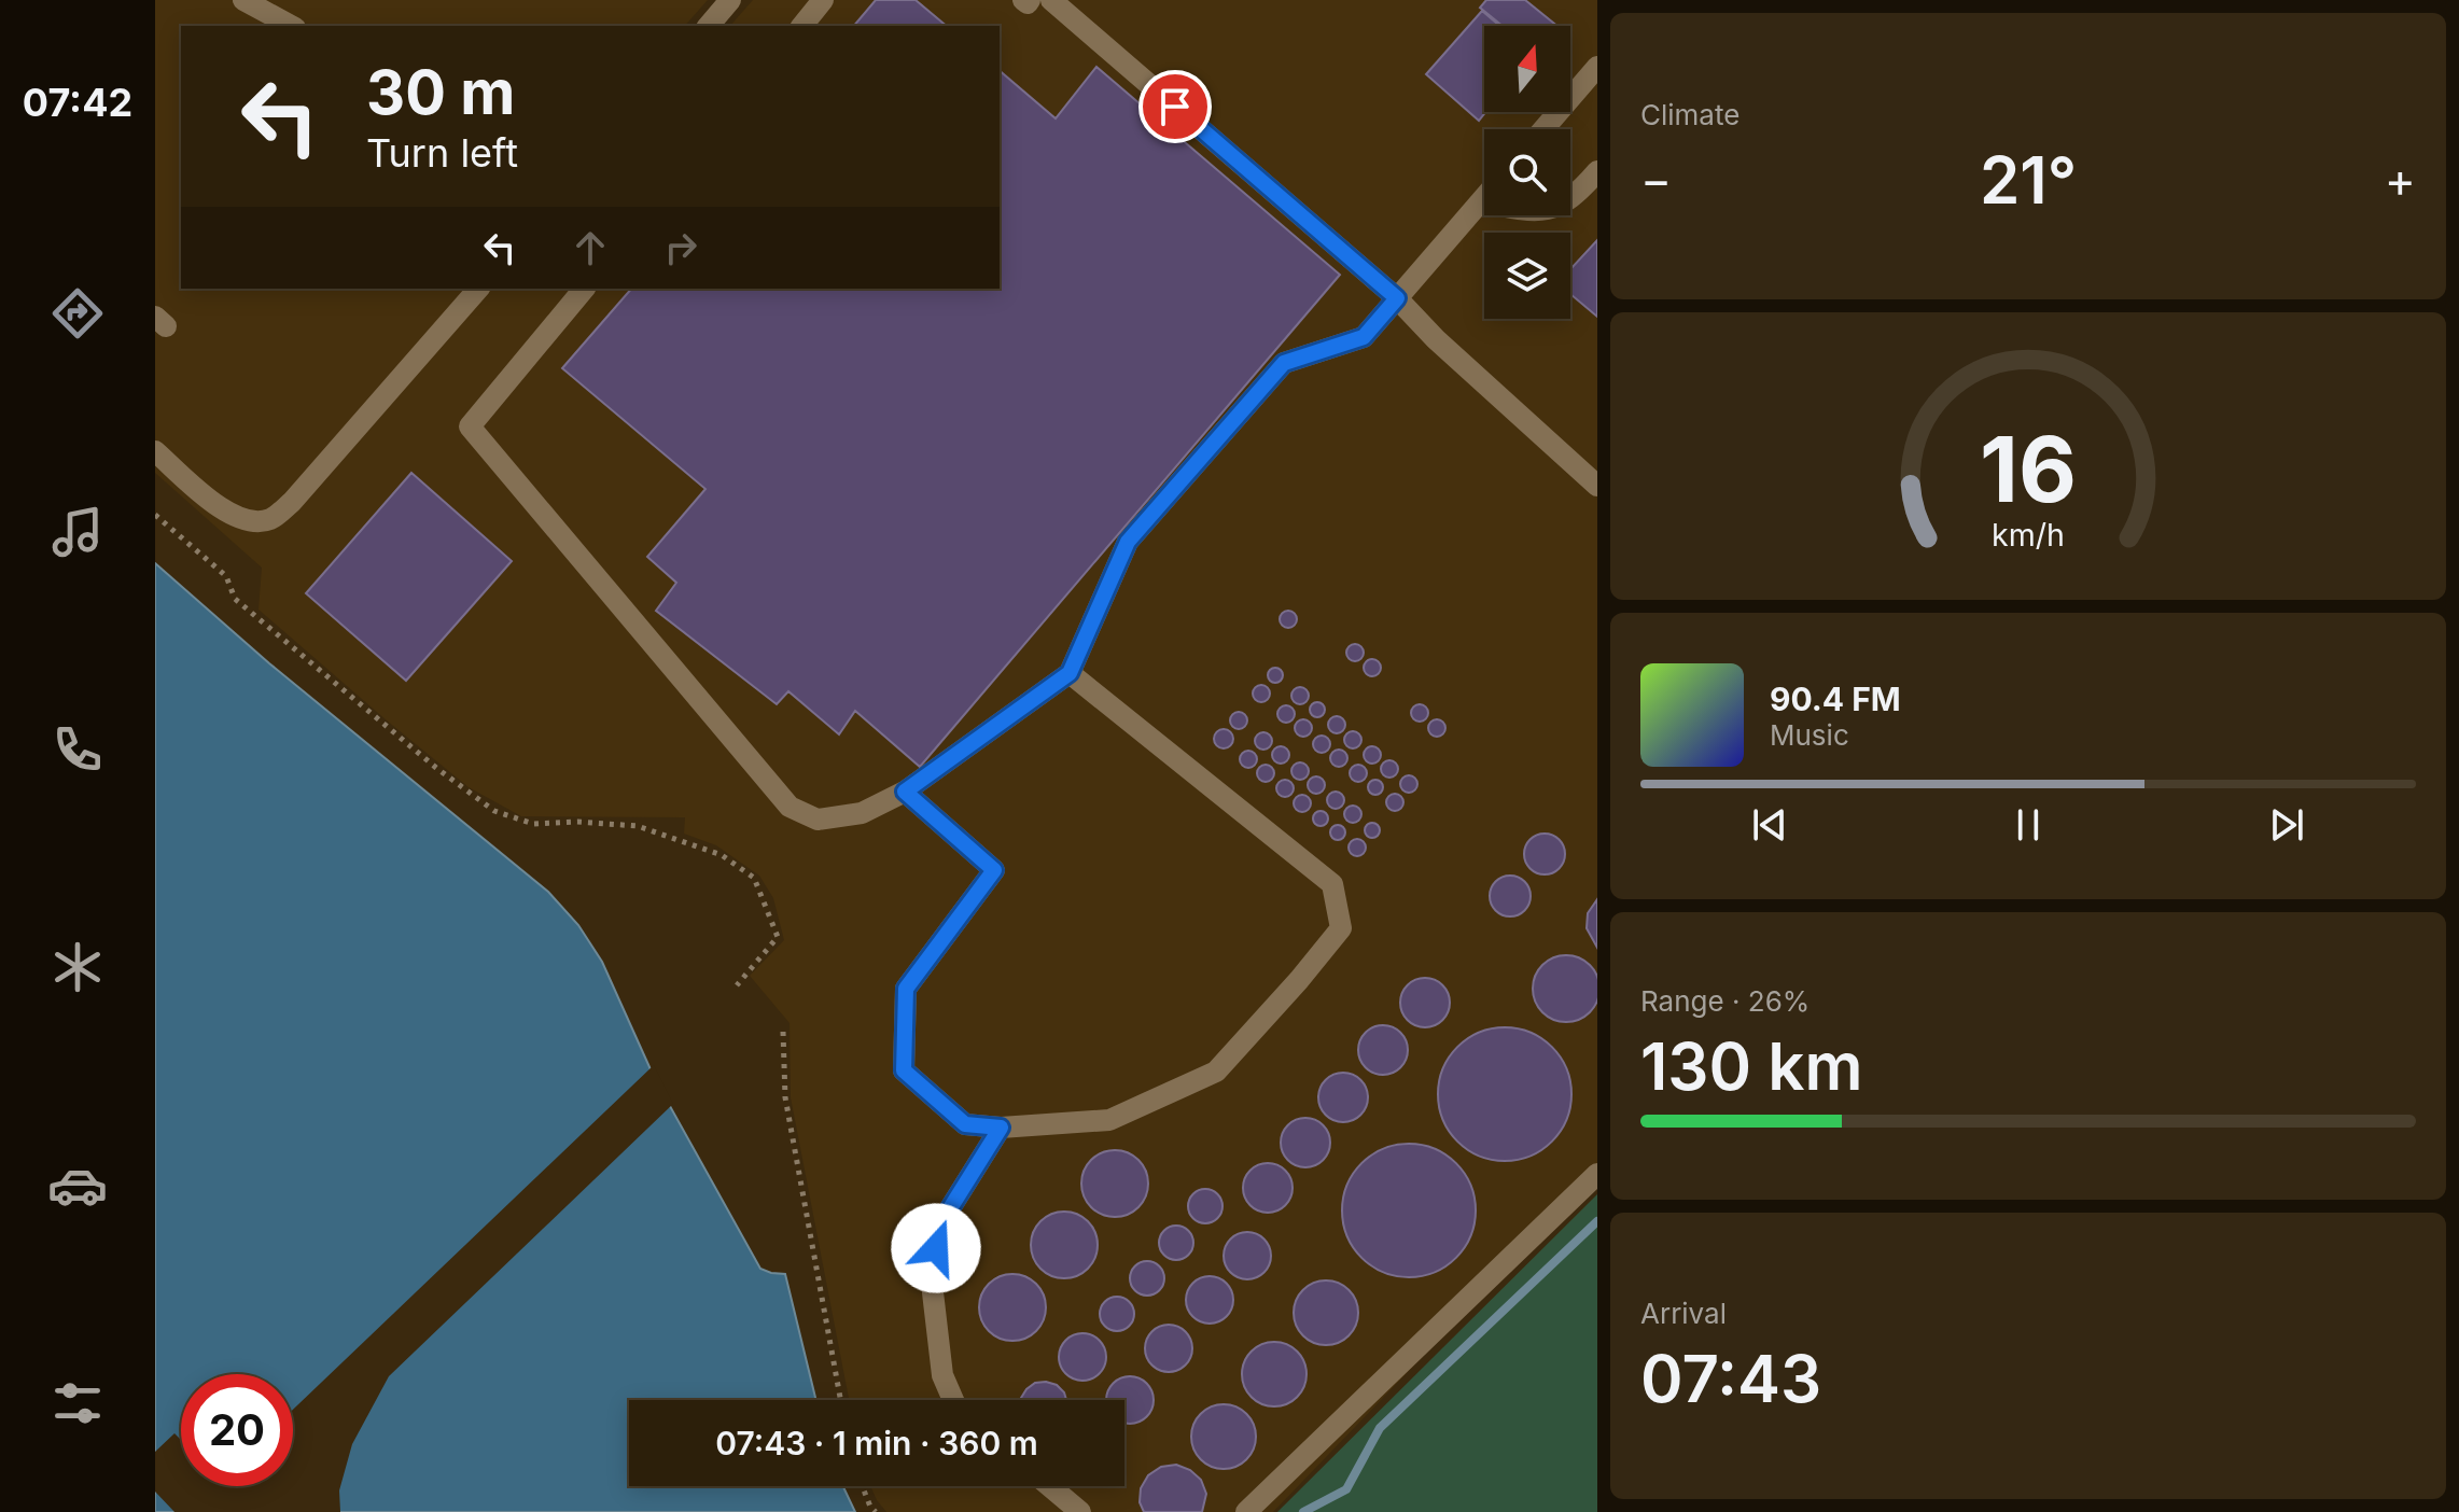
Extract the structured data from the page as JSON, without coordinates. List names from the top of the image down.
{
  "north": "top",
  "page": {
    "tabs": "07:42",
    "tile": [
      "Climate",
      ["Range · 26%", "130 km"],
      ["Arrival", "07:43"]
    ],
    "turn": ["30 m", "Turn left"],
    "heat": ["−", "21°", "+"],
    "song": ["90.4 FM", "Music"],
    "limit": "20",
    "trip": "07:43 · 1 min · 360 m",
    "gauge": ["16", "km/h"]
  }
}
